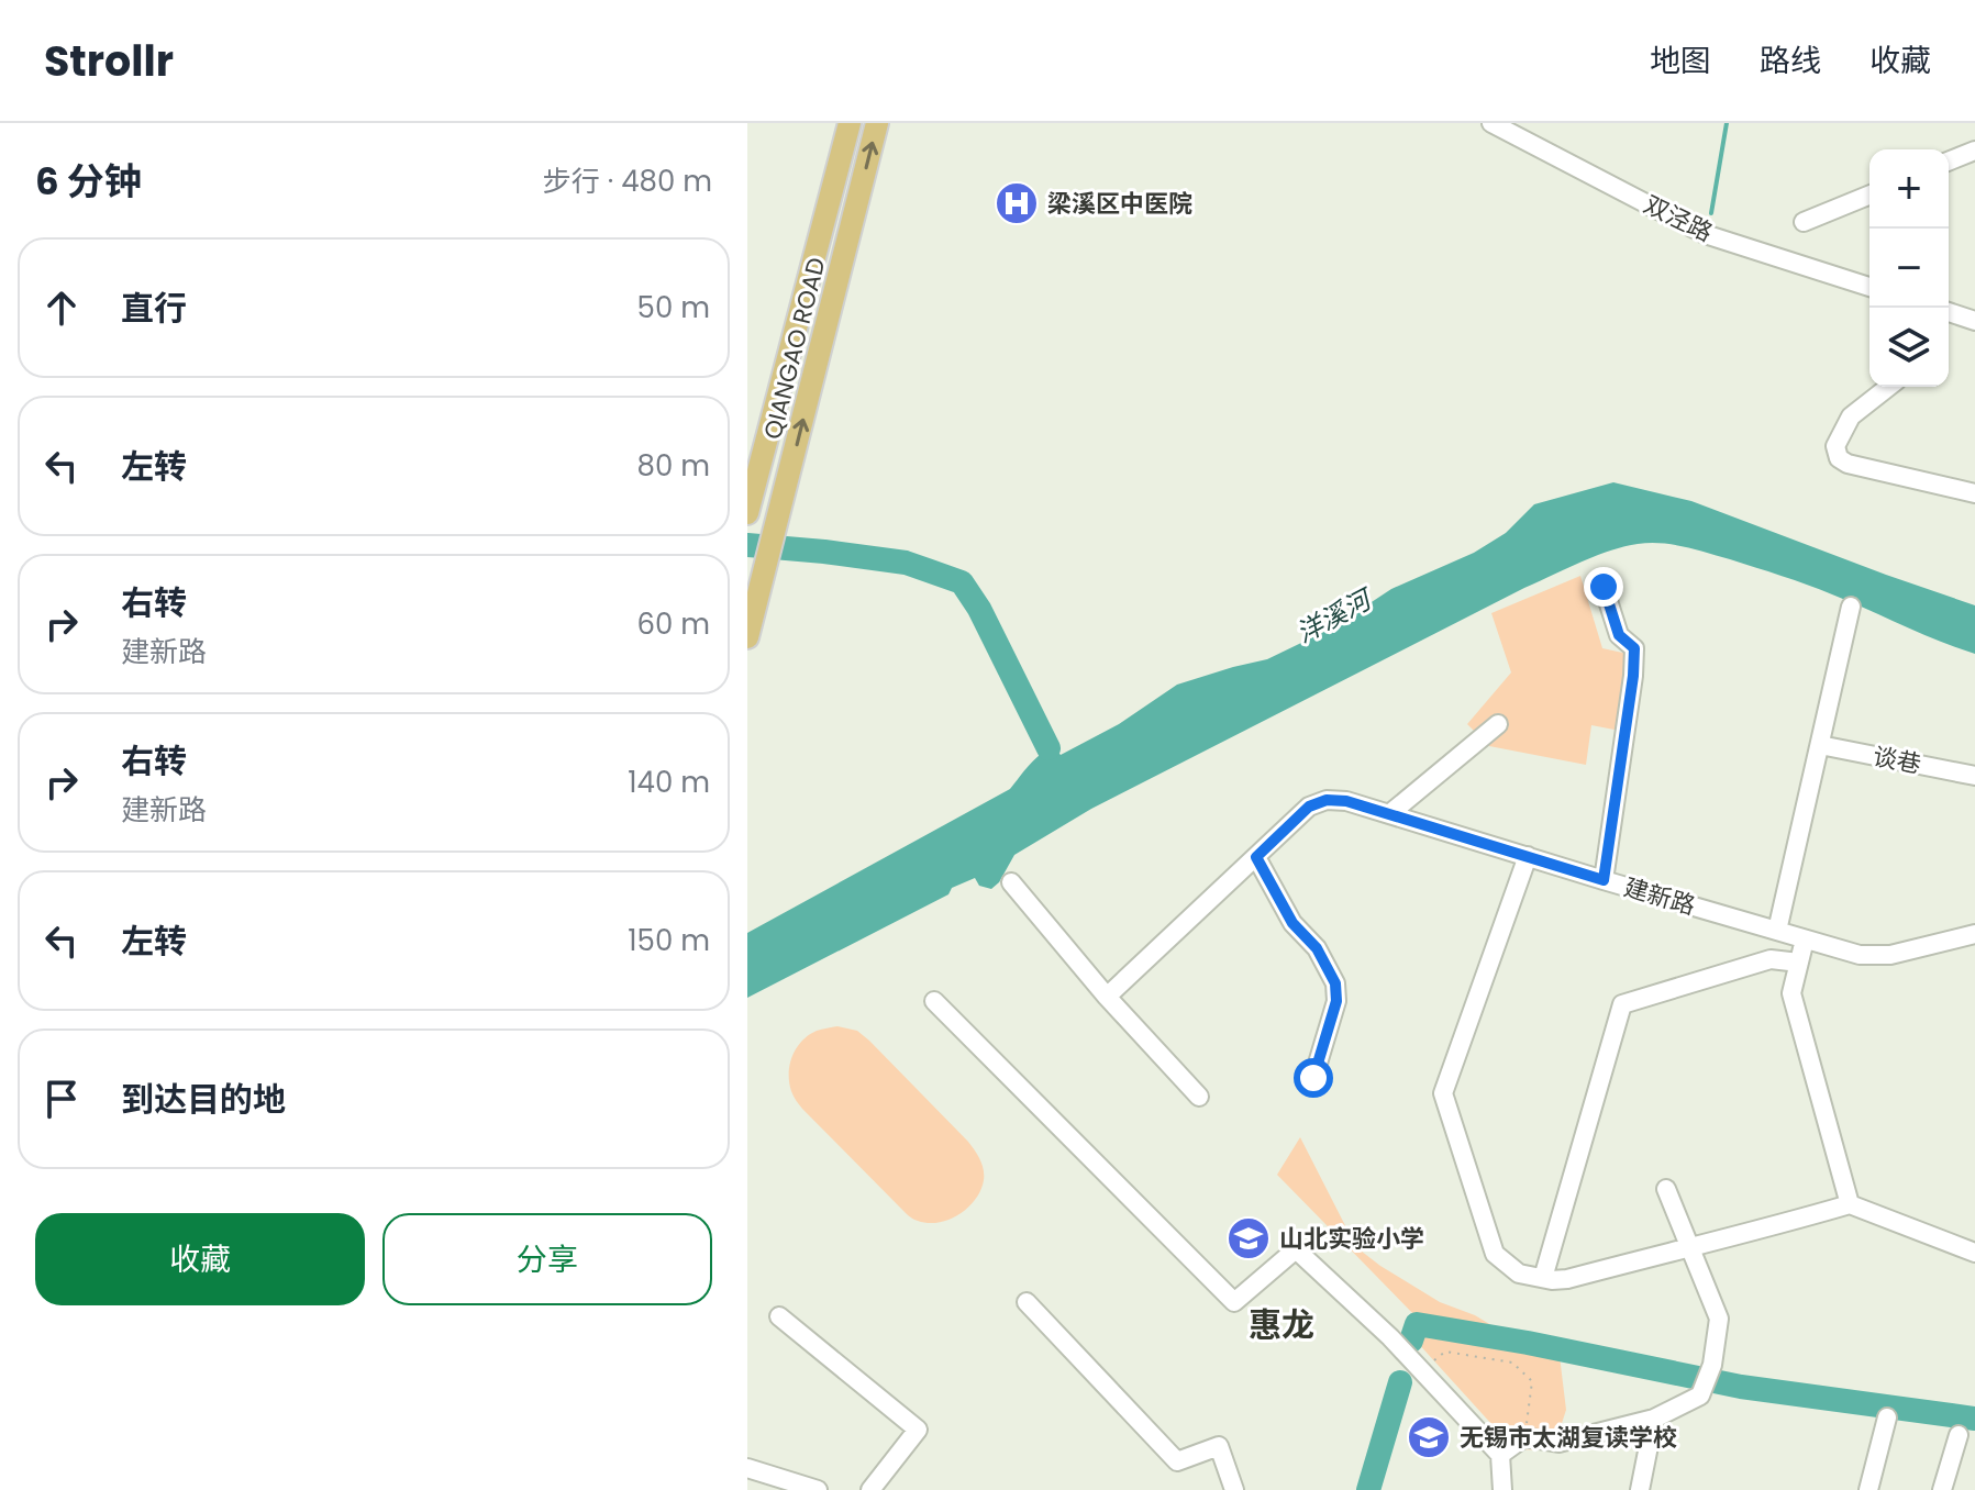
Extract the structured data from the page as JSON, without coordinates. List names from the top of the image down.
{
  "streets": {
    "main road": ["QIANGAO ROAD"],
    "street": ["双泾路", "谈巷", "建新路"]
  },
  "districts": ["惠龙"],
  "water": ["洋溪河"],
  "places": {
    "hospital": ["梁溪区中医院"],
    "school or university": ["山北实验小学", "无锡市太湖复读学校"]
  },
  "page": {
    "header": "Strollr",
    "nav": ["地图", "路线", "收藏"],
    "heading": ["6 分钟", "步行 · 480 m"],
    "map_buttons": ["+", "−"],
    "list": [
      ["直行", "50 m"],
      ["左转", "80 m"],
      ["右转", "建新路", "60 m"],
      ["右转", "建新路", "140 m"],
      ["左转", "150 m"],
      "到达目的地"
    ],
    "buttons": ["收藏", "分享"]
  }
}
